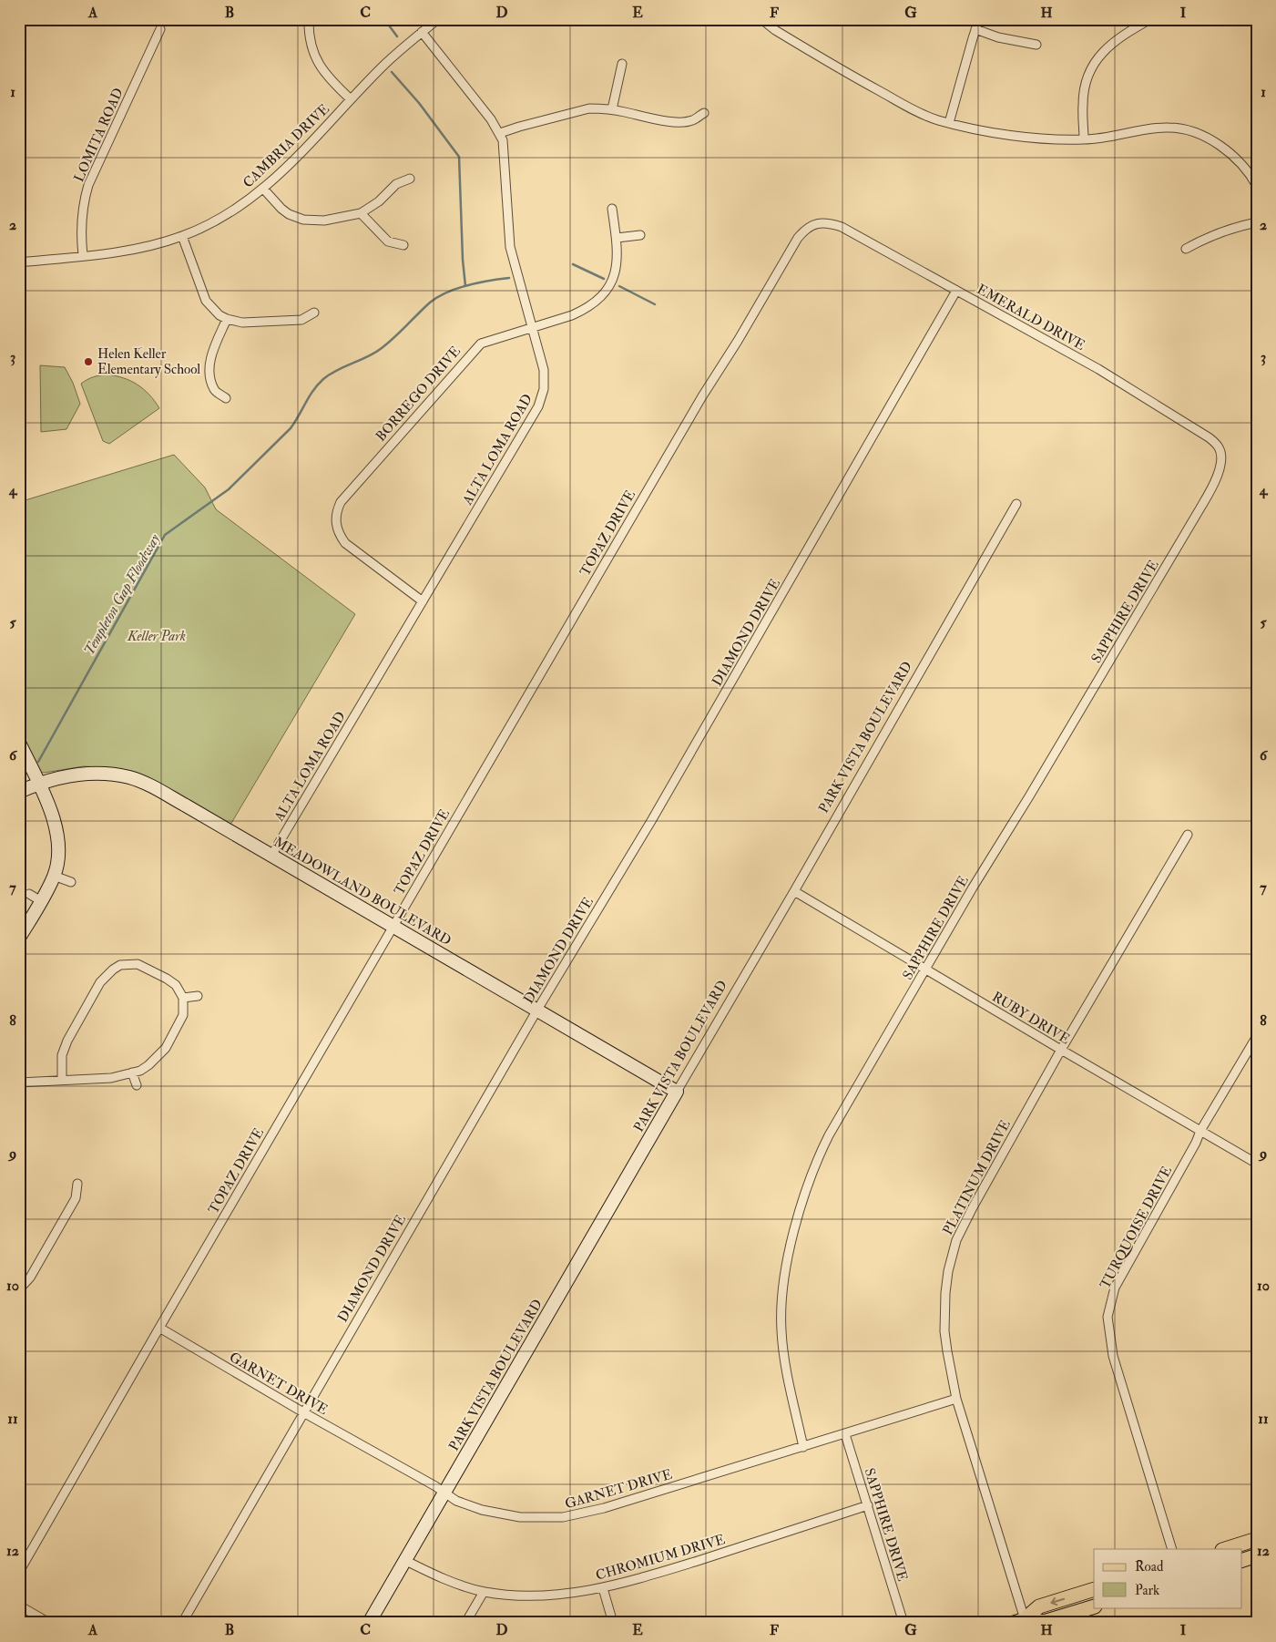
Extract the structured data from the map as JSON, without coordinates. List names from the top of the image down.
{
  "streets": {
    "street": [
      "LOMITA ROAD",
      "CAMBRIA DRIVE",
      "EMERALD DRIVE",
      "BORREGO DRIVE",
      "ALTA LOMA ROAD",
      "TOPAZ DRIVE",
      "SAPPHIRE DRIVE",
      "DIAMOND DRIVE",
      "PARK VISTA BOULEVARD",
      "MEADOWLAND BOULEVARD",
      "RUBY DRIVE",
      "PLATINUM DRIVE",
      "TURQUOISE DRIVE",
      "GARNET DRIVE",
      "CHROMIUM DRIVE"
    ]
  },
  "crossings": [
    ["LOMITA ROAD", "CAMBRIA DRIVE"],
    ["CAMBRIA DRIVE", "ALTA LOMA ROAD"],
    ["EMERALD DRIVE", "TOPAZ DRIVE"],
    ["EMERALD DRIVE", "SAPPHIRE DRIVE"],
    ["EMERALD DRIVE", "DIAMOND DRIVE"],
    ["BORREGO DRIVE", "ALTA LOMA ROAD"],
    ["ALTA LOMA ROAD", "MEADOWLAND BOULEVARD"],
    ["TOPAZ DRIVE", "MEADOWLAND BOULEVARD"],
    ["TOPAZ DRIVE", "GARNET DRIVE"],
    ["SAPPHIRE DRIVE", "RUBY DRIVE"],
    ["SAPPHIRE DRIVE", "GARNET DRIVE"],
    ["SAPPHIRE DRIVE", "CHROMIUM DRIVE"],
    ["DIAMOND DRIVE", "MEADOWLAND BOULEVARD"],
    ["DIAMOND DRIVE", "GARNET DRIVE"],
    ["PARK VISTA BOULEVARD", "MEADOWLAND BOULEVARD"],
    ["PARK VISTA BOULEVARD", "RUBY DRIVE"],
    ["PARK VISTA BOULEVARD", "GARNET DRIVE"],
    ["PARK VISTA BOULEVARD", "CHROMIUM DRIVE"],
    ["RUBY DRIVE", "PLATINUM DRIVE"],
    ["RUBY DRIVE", "TURQUOISE DRIVE"],
    ["PLATINUM DRIVE", "GARNET DRIVE"]
  ],
  "water": ["Templeton Gap Floodway"],
  "parks": ["Keller Park"],
  "places": ["Helen Keller Elementary School"],
  "legend": ["Road", "Park"],
  "grid": {
    "columns": [
      "A",
      "B",
      "C",
      "D",
      "E",
      "F",
      "G",
      "H",
      "I"
    ],
    "rows": [
      "1",
      "2",
      "3",
      "4",
      "5",
      "6",
      "7",
      "8",
      "9",
      "10",
      "11",
      "12"
    ]
  }
}
